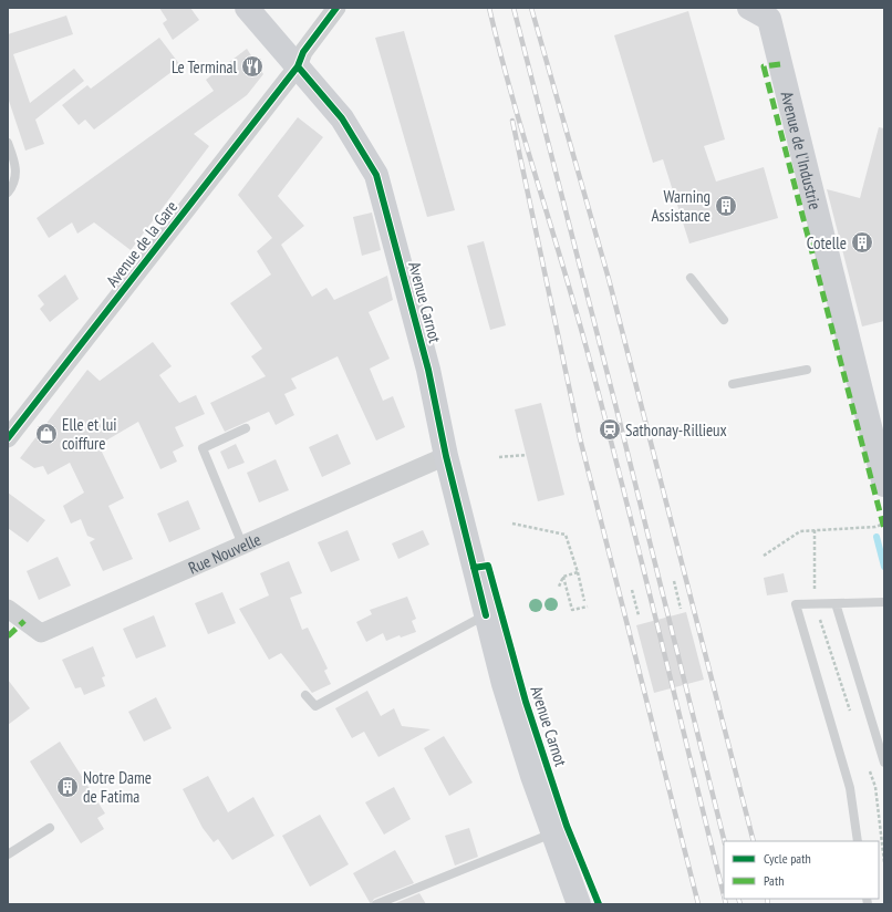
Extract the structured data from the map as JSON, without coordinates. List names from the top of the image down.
{
  "streets": {
    "street": [
      "Avenue de l'Industrie",
      "Avenue de la Gare",
      "Avenue Carnot",
      "Rue Nouvelle"
    ]
  },
  "crossings": [
    ["Avenue de la Gare", "Avenue Carnot"],
    ["Avenue Carnot", "Rue Nouvelle"]
  ],
  "places": {
    "restaurant": ["Le Terminal"],
    "building": ["Warning Assistance", "Cotelle", "Notre Dame de Fatima"],
    "station": ["Sathonay-Rillieux"],
    "shop": ["Elle et lui coiffure"]
  },
  "legend": ["Cycle path", "Path"]
}
